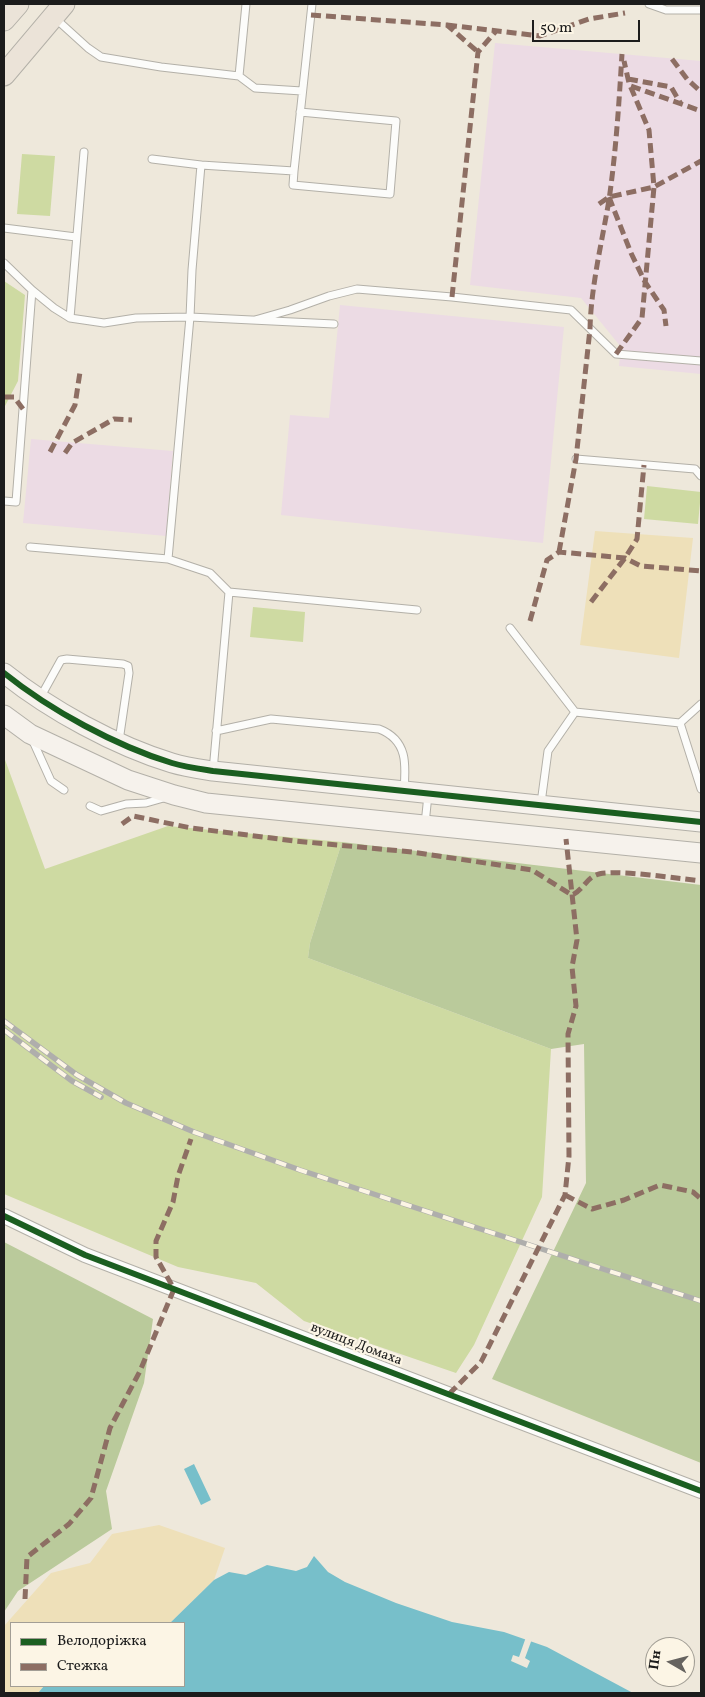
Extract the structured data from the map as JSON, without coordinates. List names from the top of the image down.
{
  "streets": {
    "street": ["вулиця Домаха"]
  },
  "legend": ["Велодоріжка", "Стежка"],
  "scale_bar": "50 m",
  "north": "left"
}
